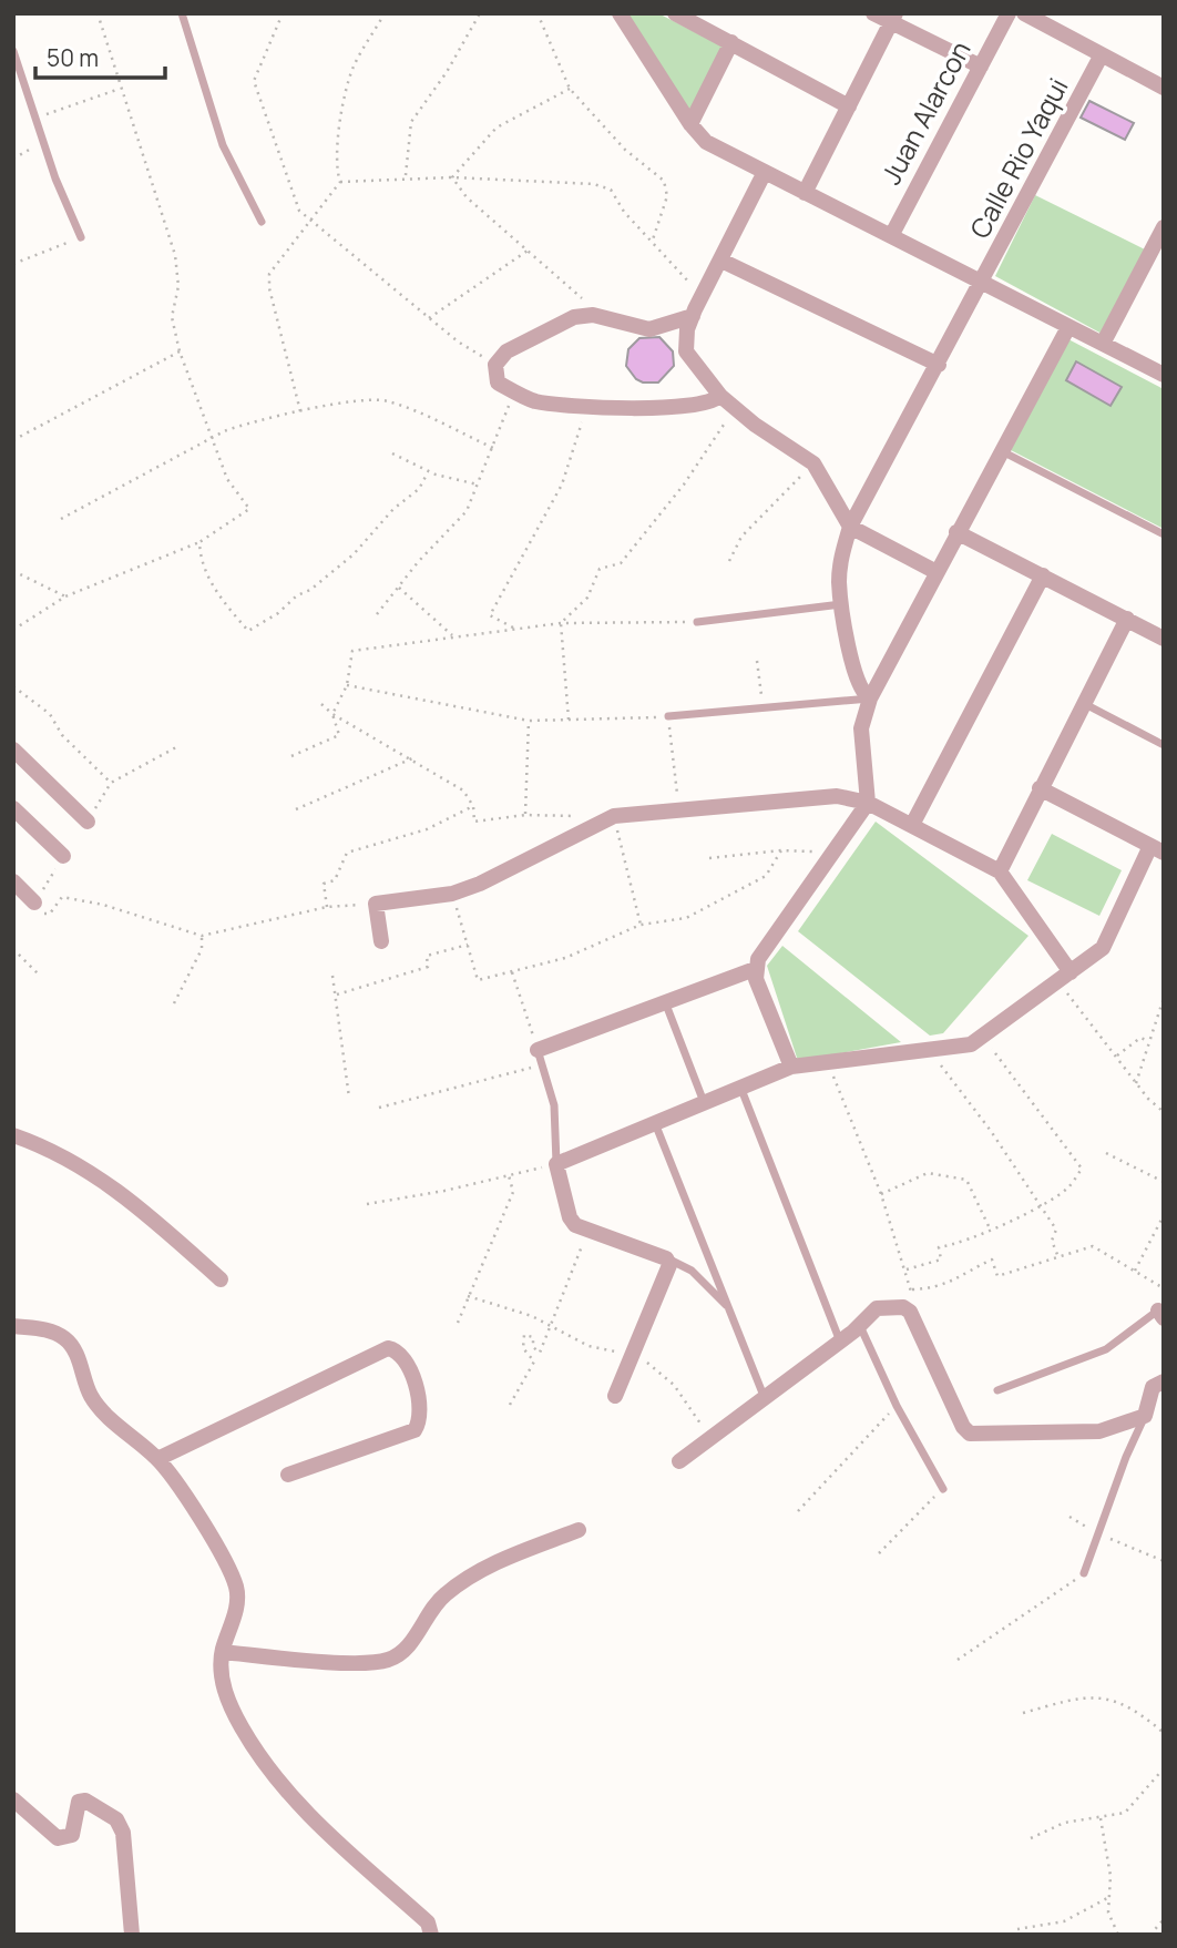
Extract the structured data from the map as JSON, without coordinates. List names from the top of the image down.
{
  "streets": {
    "street": ["Juan Alarcon", "Calle Rio Yaqui"]
  },
  "scale_bar": "50 m"
}
